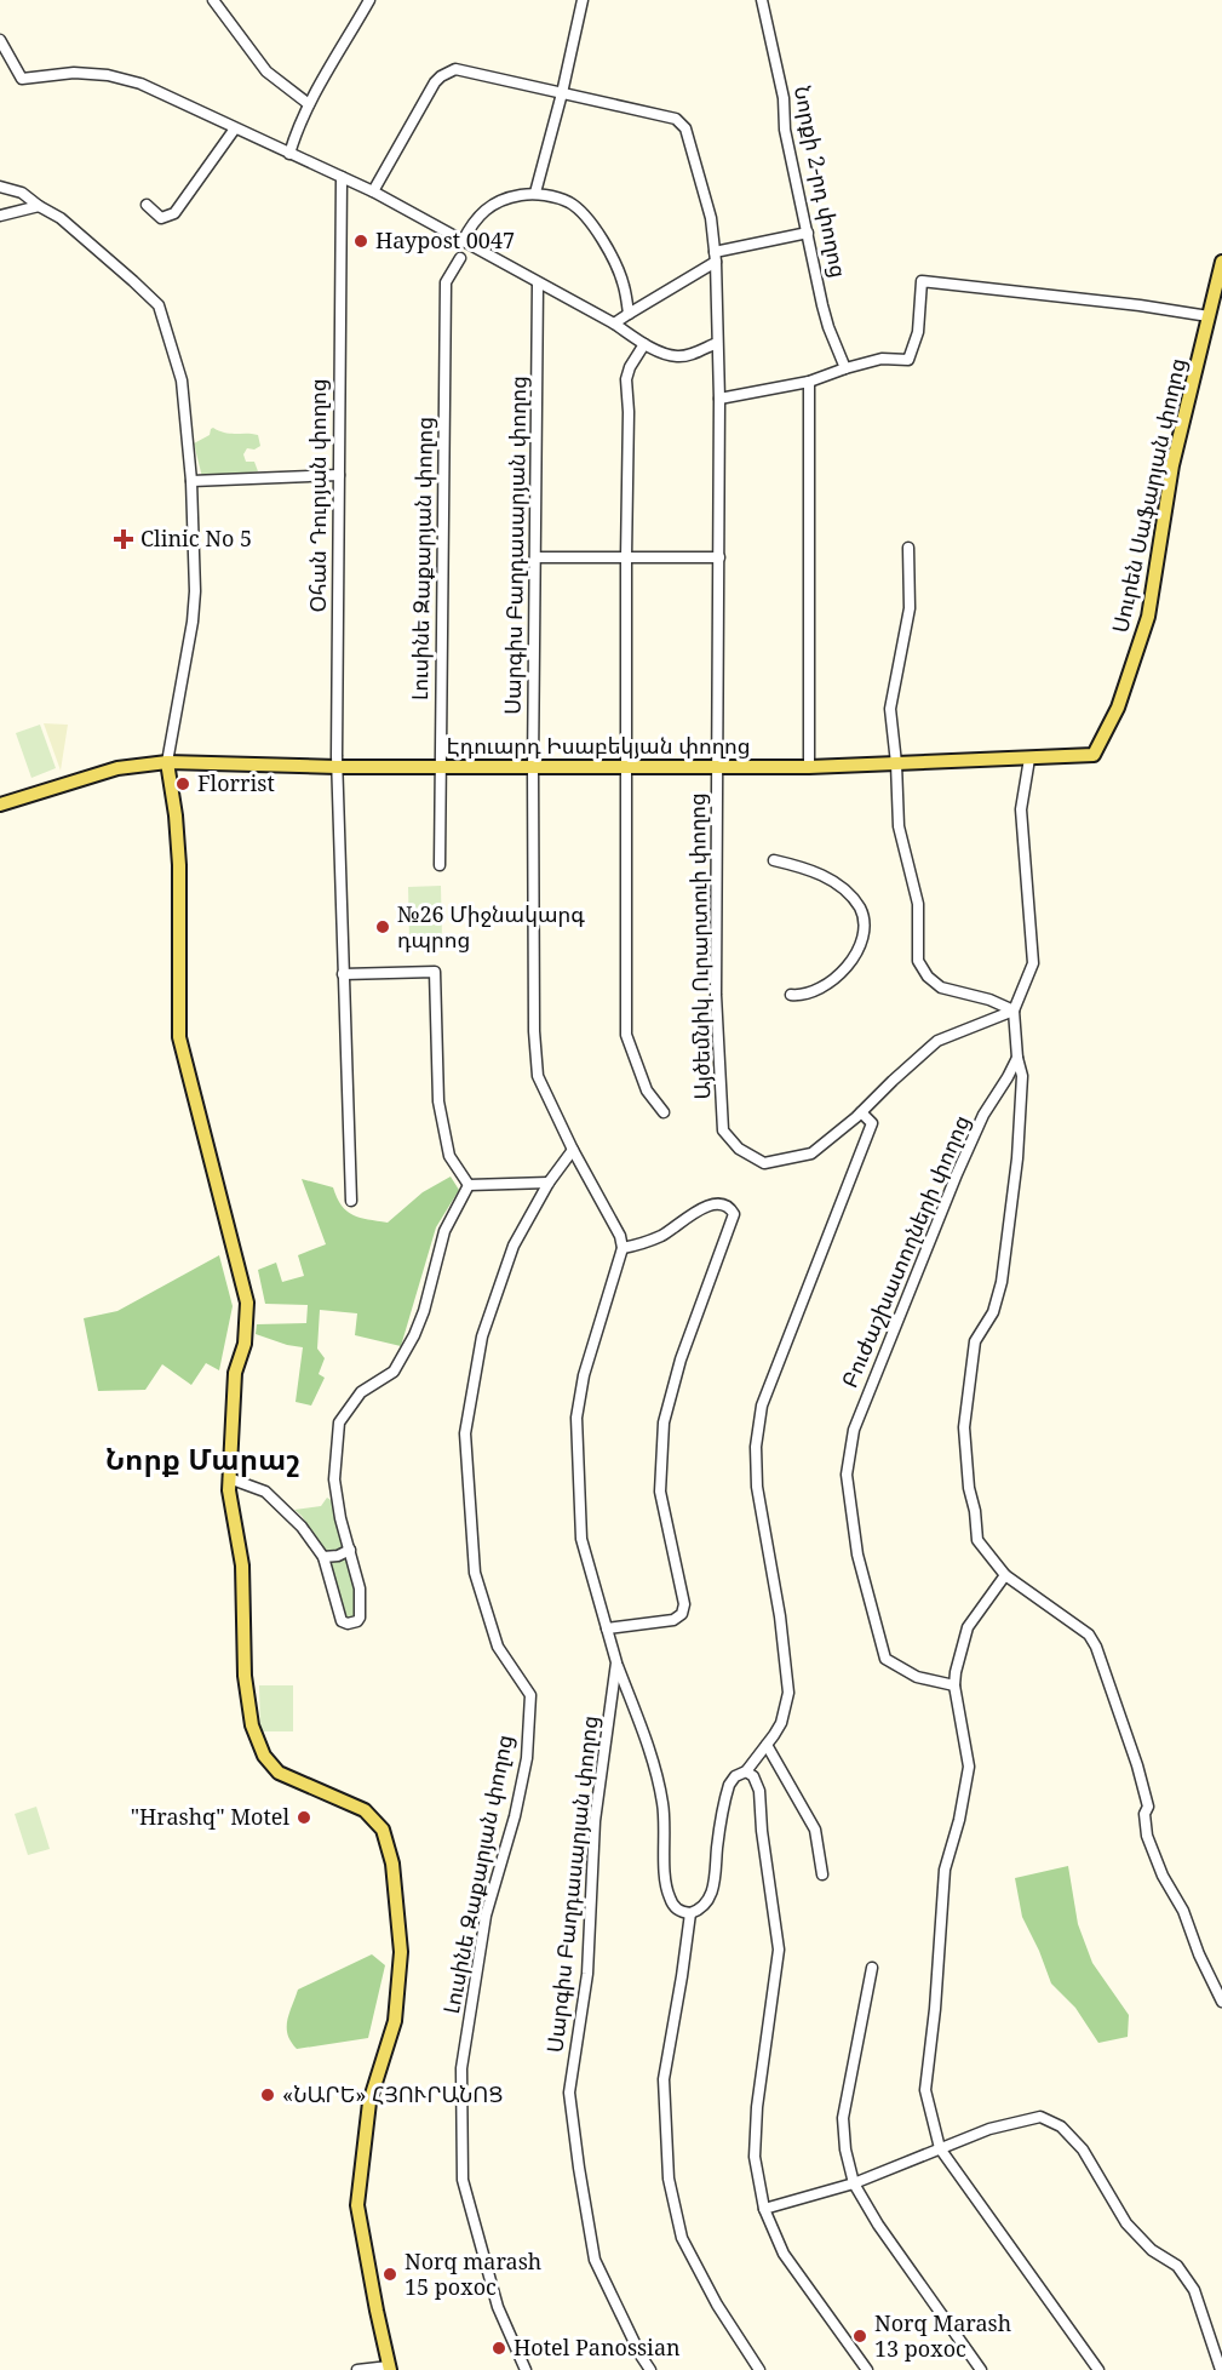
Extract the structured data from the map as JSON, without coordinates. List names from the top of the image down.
{
  "streets": {
    "main road": ["Սուրեն Սաֆարյան փողոց", "Էդուարդ Իսաբեկյան փողոց"],
    "street": [
      "Նորքի 2-րդ փողոց",
      "Օհան Դուրյան փողոց",
      "Սարգիս Բաղդասարյան փողոց",
      "Լուսինե Զաքարյան փողոց",
      "Այծեմնիկ Ուրարտուի փողոց",
      "Բուժաշխատողների փողոց"
    ]
  },
  "crossings": [
    ["Օհան Դուրյան փողոց", "Էդուարդ Իսաբեկյան փողոց"],
    ["Սուրեն Սաֆարյան փողոց", "Էդուարդ Իսաբեկյան փողոց"],
    ["Սարգիս Բաղդասարյան փողոց", "Լուսինե Զաքարյան փողոց"],
    ["Սարգիս Բաղդասարյան փողոց", "Էդուարդ Իսաբեկյան փողոց"],
    ["Լուսինե Զաքարյան փողոց", "Էդուարդ Իսաբեկյան փողոց"],
    ["Էդուարդ Իսաբեկյան փողոց", "Այծեմնիկ Ուրարտուի փողոց"]
  ],
  "districts": ["Նորք Մարաշ"],
  "places": {
    "other": [
      "Haypost 0047",
      "Florrist",
      "№26 Միջնակարգ դպրոց",
      "\"Hrashq\" Motel",
      "«ՆԱՐԵ» ՀՅՈՒՐԱՆՈՑ",
      "Norq marash 15 poxoc",
      "Norq Marash 13 poxoc",
      "Hotel Panossian"
    ],
    "health": ["Clinic No 5"]
  }
}
